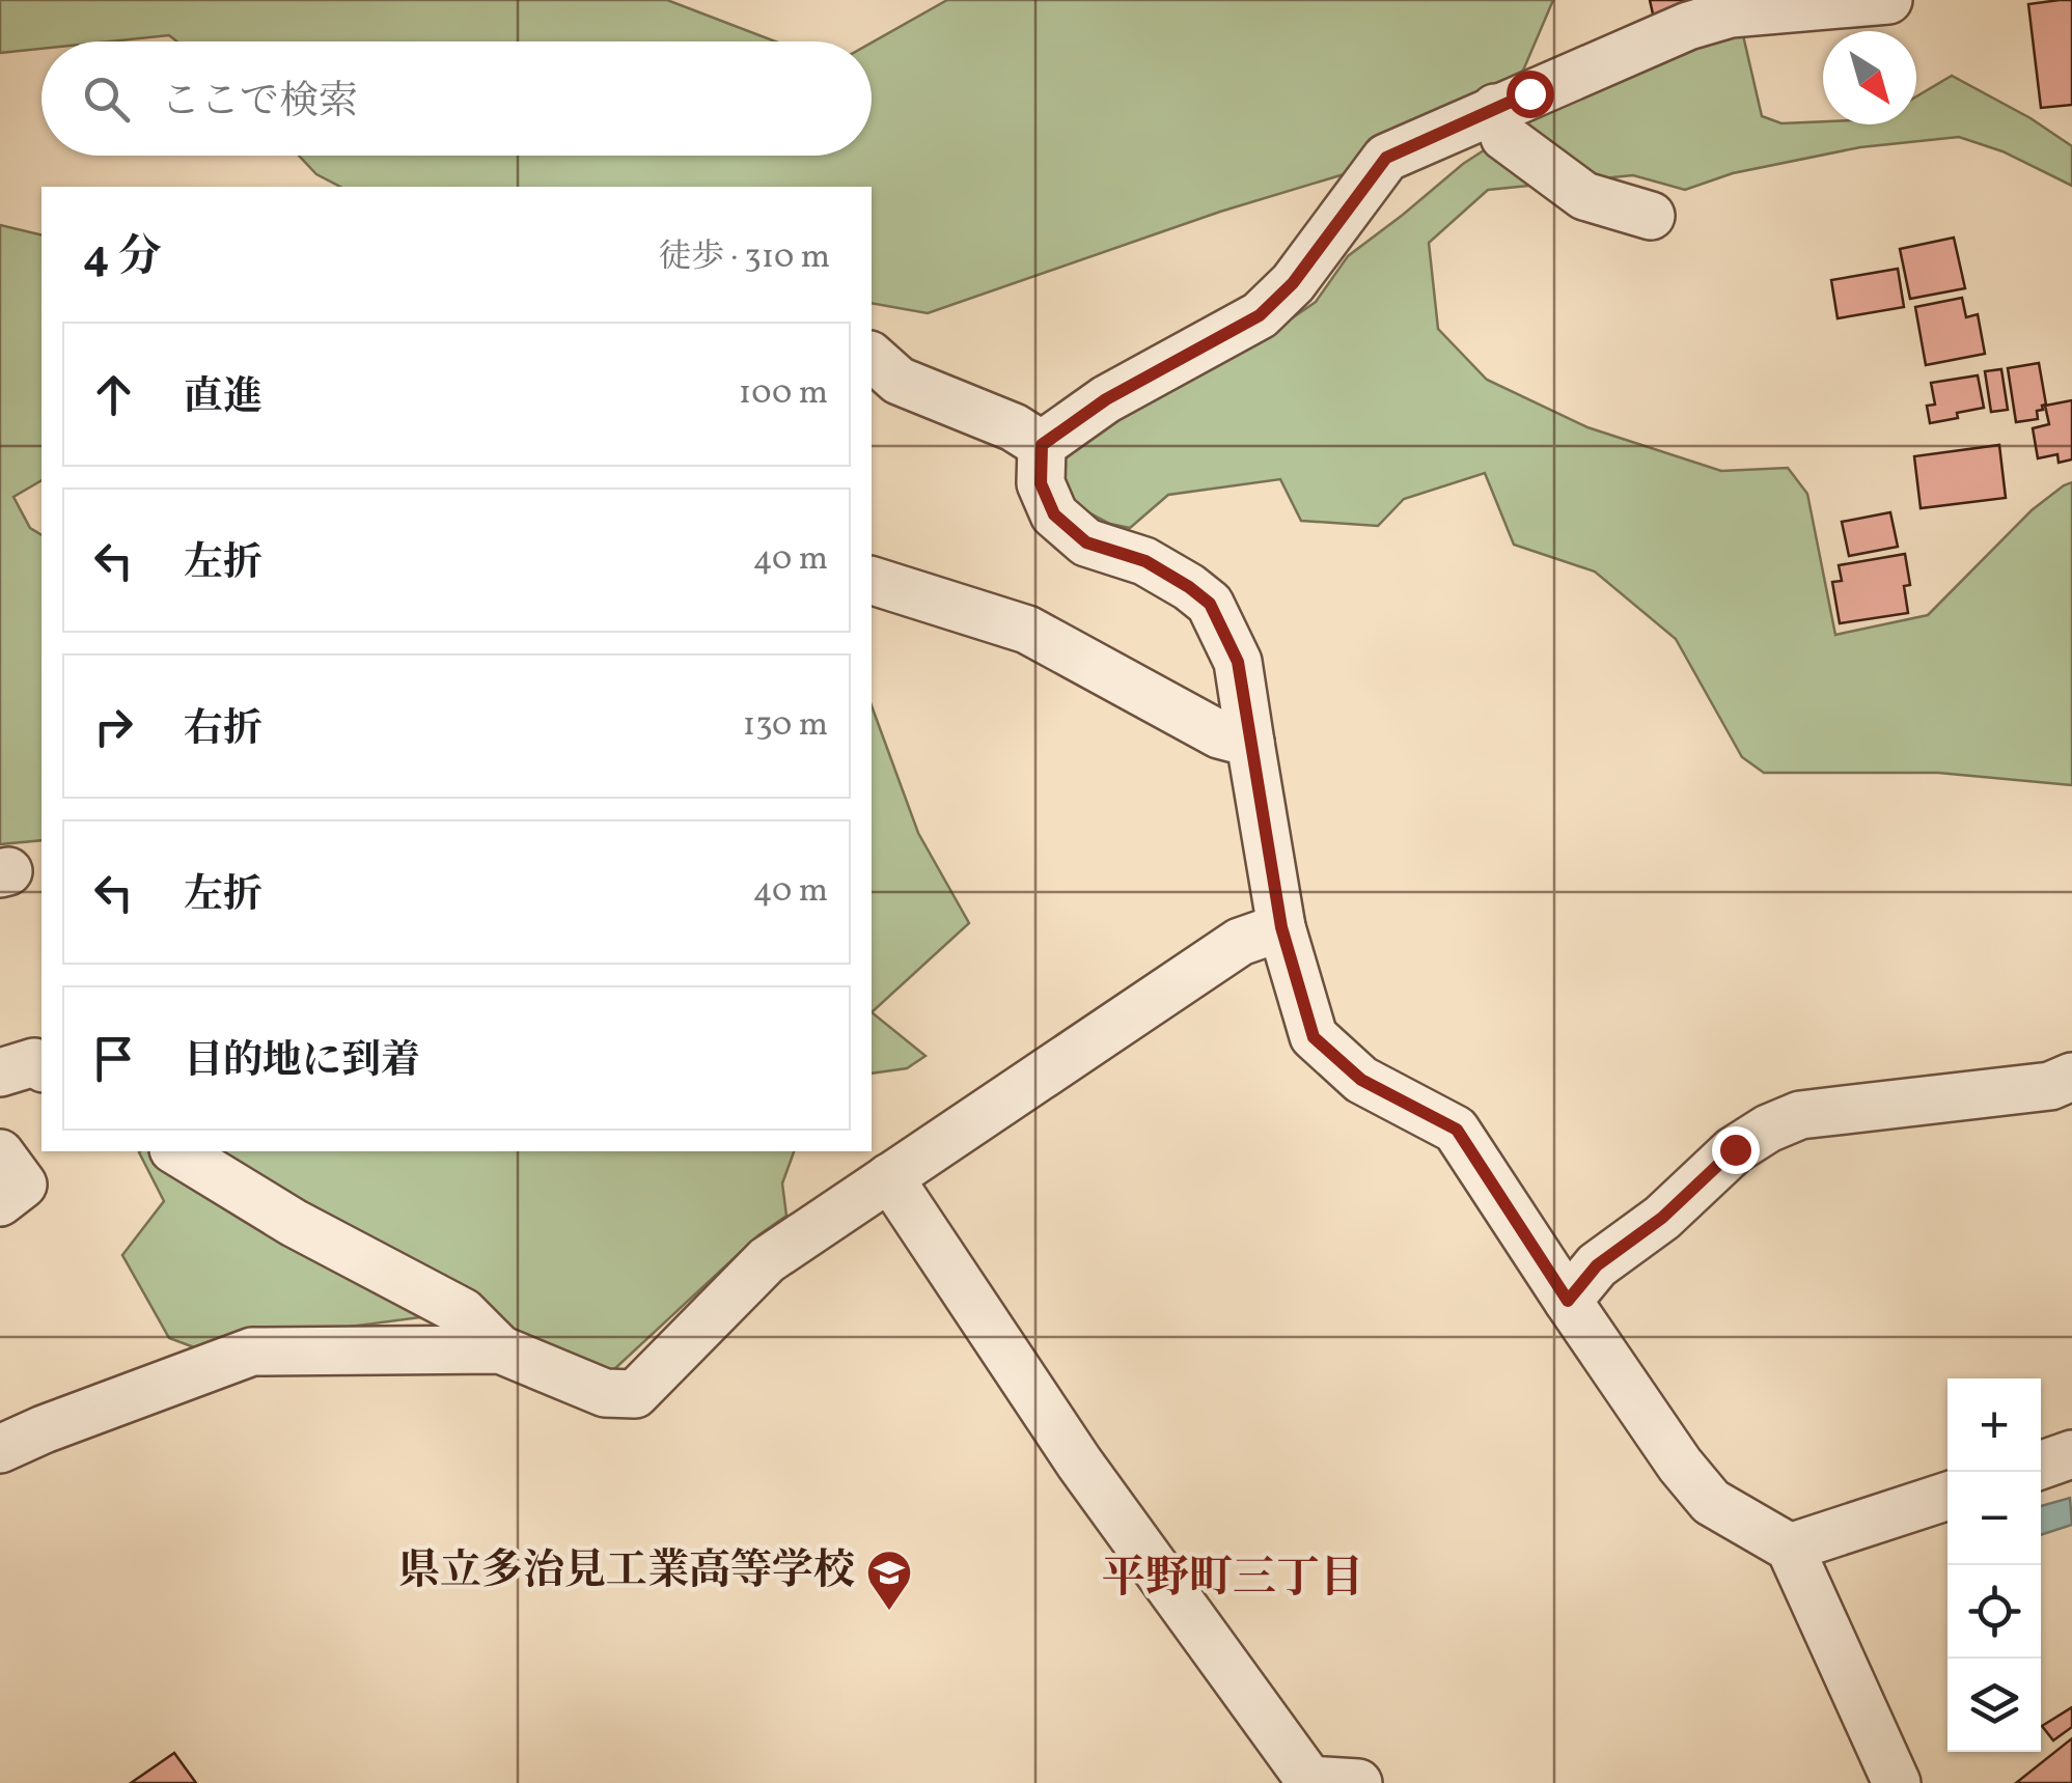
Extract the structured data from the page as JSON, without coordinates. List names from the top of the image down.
{
  "districts": ["平野町三丁目"],
  "places": {
    "school or university": ["県立多治見工業高等学校"]
  },
  "north": "bottom right",
  "page": {
    "search": "ここで検索",
    "heading": ["4 分", "徒歩 · 310 m"],
    "list": [
      ["直進", "100 m"],
      ["左折", "40 m"],
      ["右折", "130 m"],
      ["左折", "40 m"],
      "目的地に到着"
    ],
    "map_buttons": ["+", "−"]
  }
}
